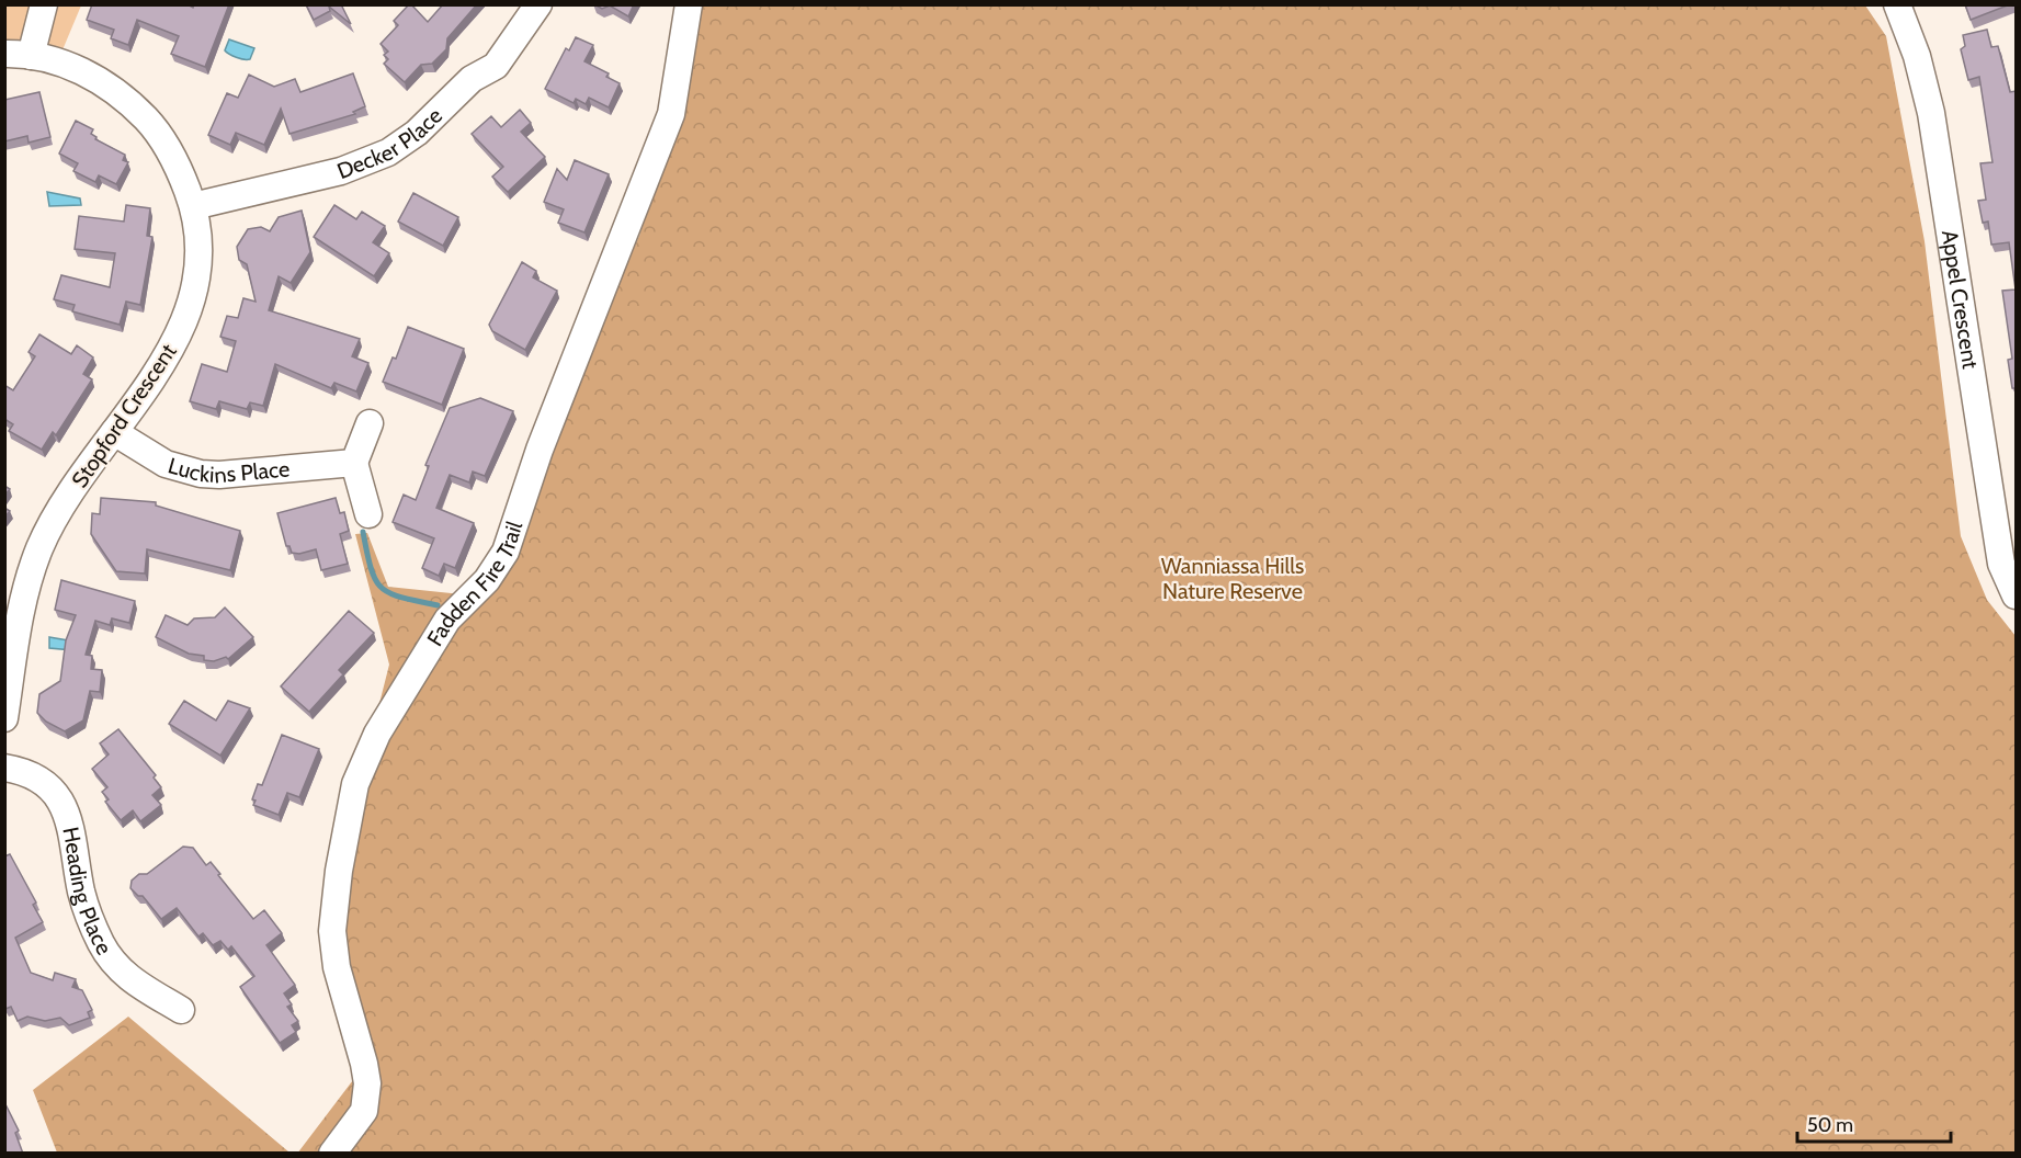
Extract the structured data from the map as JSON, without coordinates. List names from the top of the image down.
{
  "streets": {
    "street": [
      "Decker Place",
      "Appel Crescent",
      "Stopford Crescent",
      "Luckins Place",
      "Fadden Fire Trail",
      "Heading Place"
    ]
  },
  "crossings": [
    ["Decker Place", "Stopford Crescent"],
    ["Stopford Crescent", "Luckins Place"]
  ],
  "parks": ["Wanniassa Hills Nature Reserve"],
  "scale_bar": "50 m"
}
